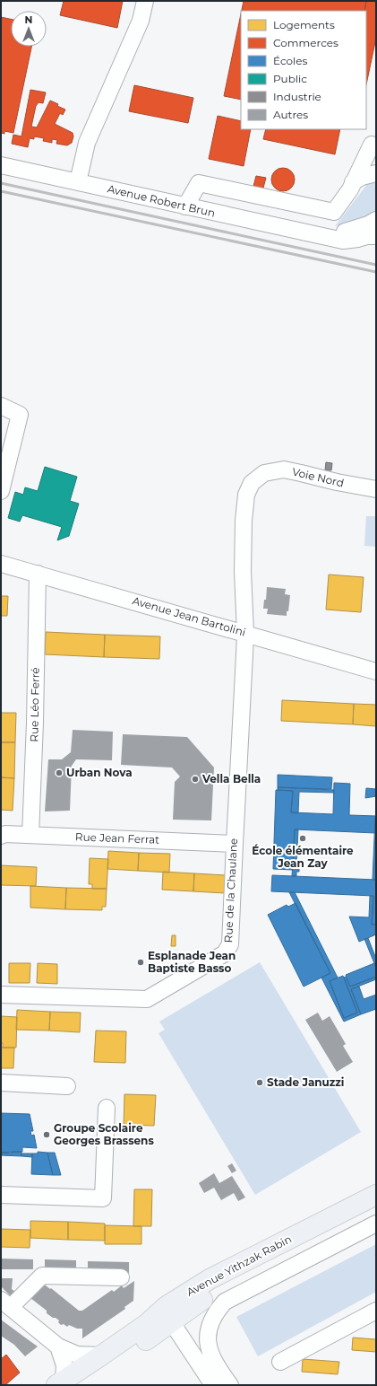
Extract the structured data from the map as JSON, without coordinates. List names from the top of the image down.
{
  "streets": {
    "main road": ["Avenue Yithzak Rabin"],
    "street": [
      "Avenue Robert Brun",
      "Voie Nord",
      "Avenue Jean Bartolini",
      "Rue Léo Ferré",
      "Rue Jean Ferrat",
      "Rue de la Chaulane"
    ]
  },
  "crossings": [
    ["Voie Nord", "Rue de la Chaulane"],
    ["Avenue Jean Bartolini", "Rue Léo Ferré"],
    ["Avenue Jean Bartolini", "Rue de la Chaulane"],
    ["Rue Léo Ferré", "Rue Jean Ferrat"],
    ["Rue Jean Ferrat", "Rue de la Chaulane"]
  ],
  "places": [
    "Urban Nova",
    "Vella Bella",
    "École élémentaire Jean Zay",
    "Esplanade Jean Baptiste Basso",
    "Stade Januzzi",
    "Groupe Scolaire Georges Brassens"
  ],
  "legend": [
    "Logements",
    "Commerces",
    "Écoles",
    "Public",
    "Industrie",
    "Autres"
  ],
  "north": "top"
}
